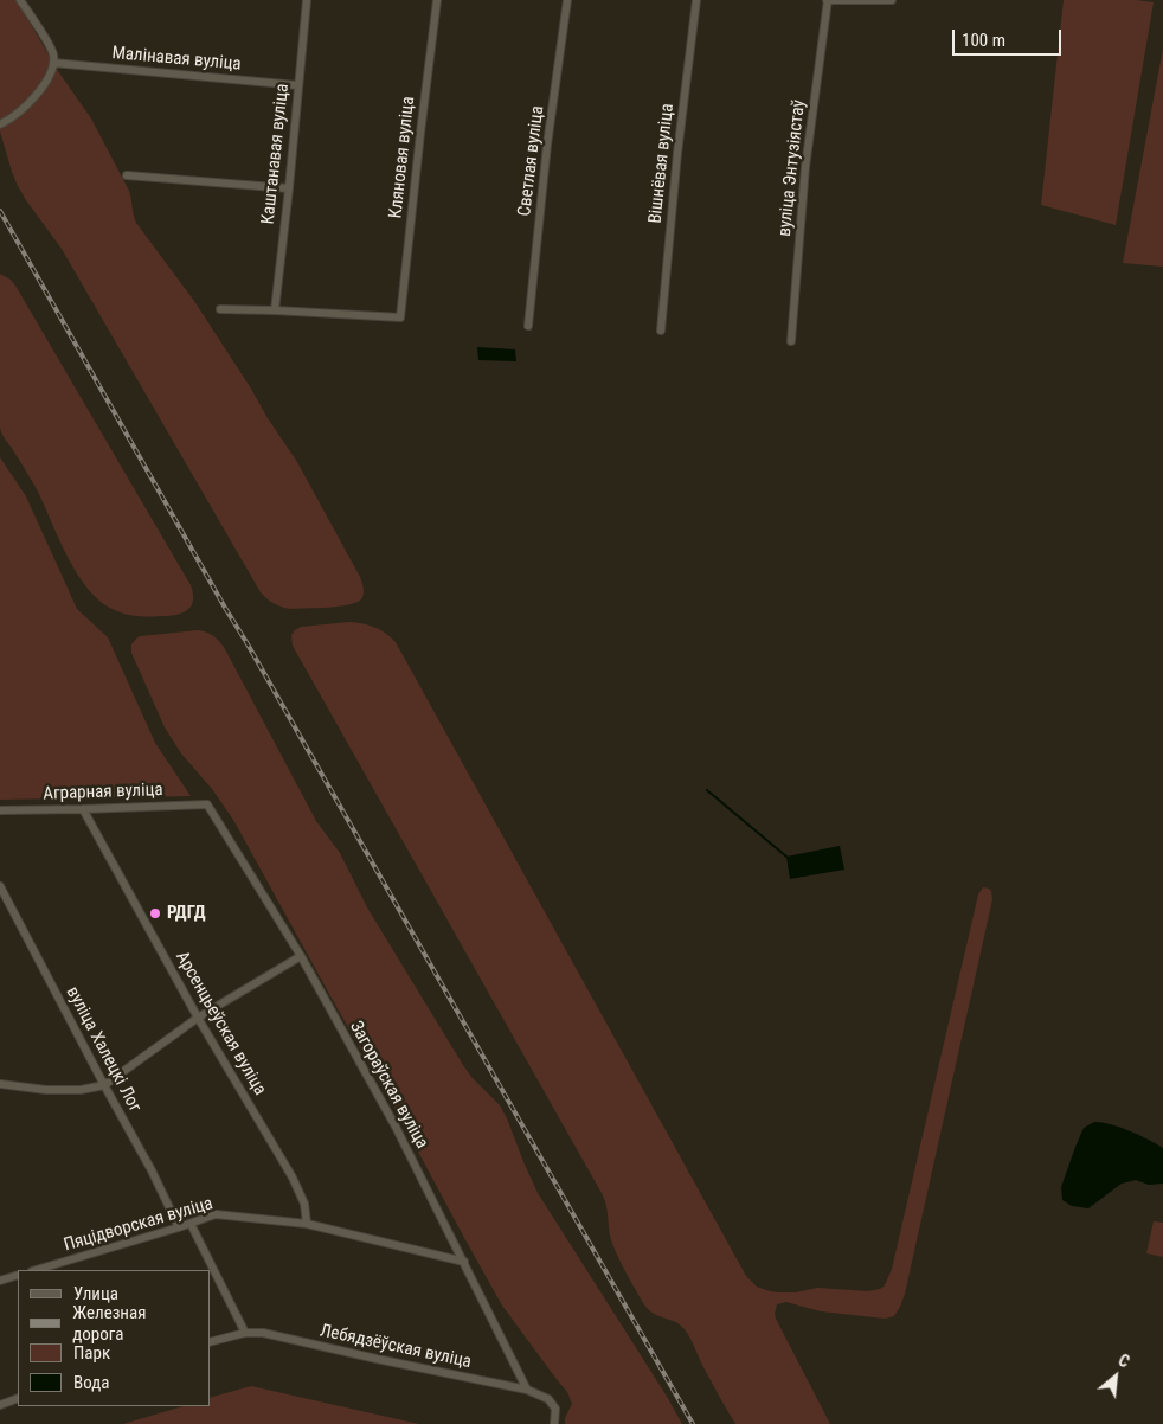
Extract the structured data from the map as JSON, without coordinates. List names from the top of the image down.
{
  "streets": {
    "street": [
      "Малінавая вуліца",
      "Каштанавая вуліца",
      "Кляновая вуліца",
      "Светлая вуліца",
      "Вішнёвая вуліца",
      "вуліца Энтузіястаў",
      "Аграрная вуліца",
      "Арсенцьеўская вуліца",
      "вуліца Халецкі Лог",
      "Загораўская вуліца",
      "Пяцідворская вуліца",
      "Лебядзёўская вуліца"
    ]
  },
  "crossings": [
    ["Малінавая вуліца", "Каштанавая вуліца"],
    ["Каштанавая вуліца", "Кляновая вуліца"],
    ["Аграрная вуліца", "Арсенцьеўская вуліца"],
    ["Аграрная вуліца", "Загораўская вуліца"],
    ["Арсенцьеўская вуліца", "Пяцідворская вуліца"],
    ["вуліца Халецкі Лог", "Пяцідворская вуліца"],
    ["Загораўская вуліца", "Пяцідворская вуліца"],
    ["Загораўская вуліца", "Лебядзёўская вуліца"]
  ],
  "places": ["РДГД"],
  "legend": [
    "Улица",
    "Железная дорога",
    "Парк",
    "Вода"
  ],
  "scale_bar": "100 m",
  "north": "top right"
}
